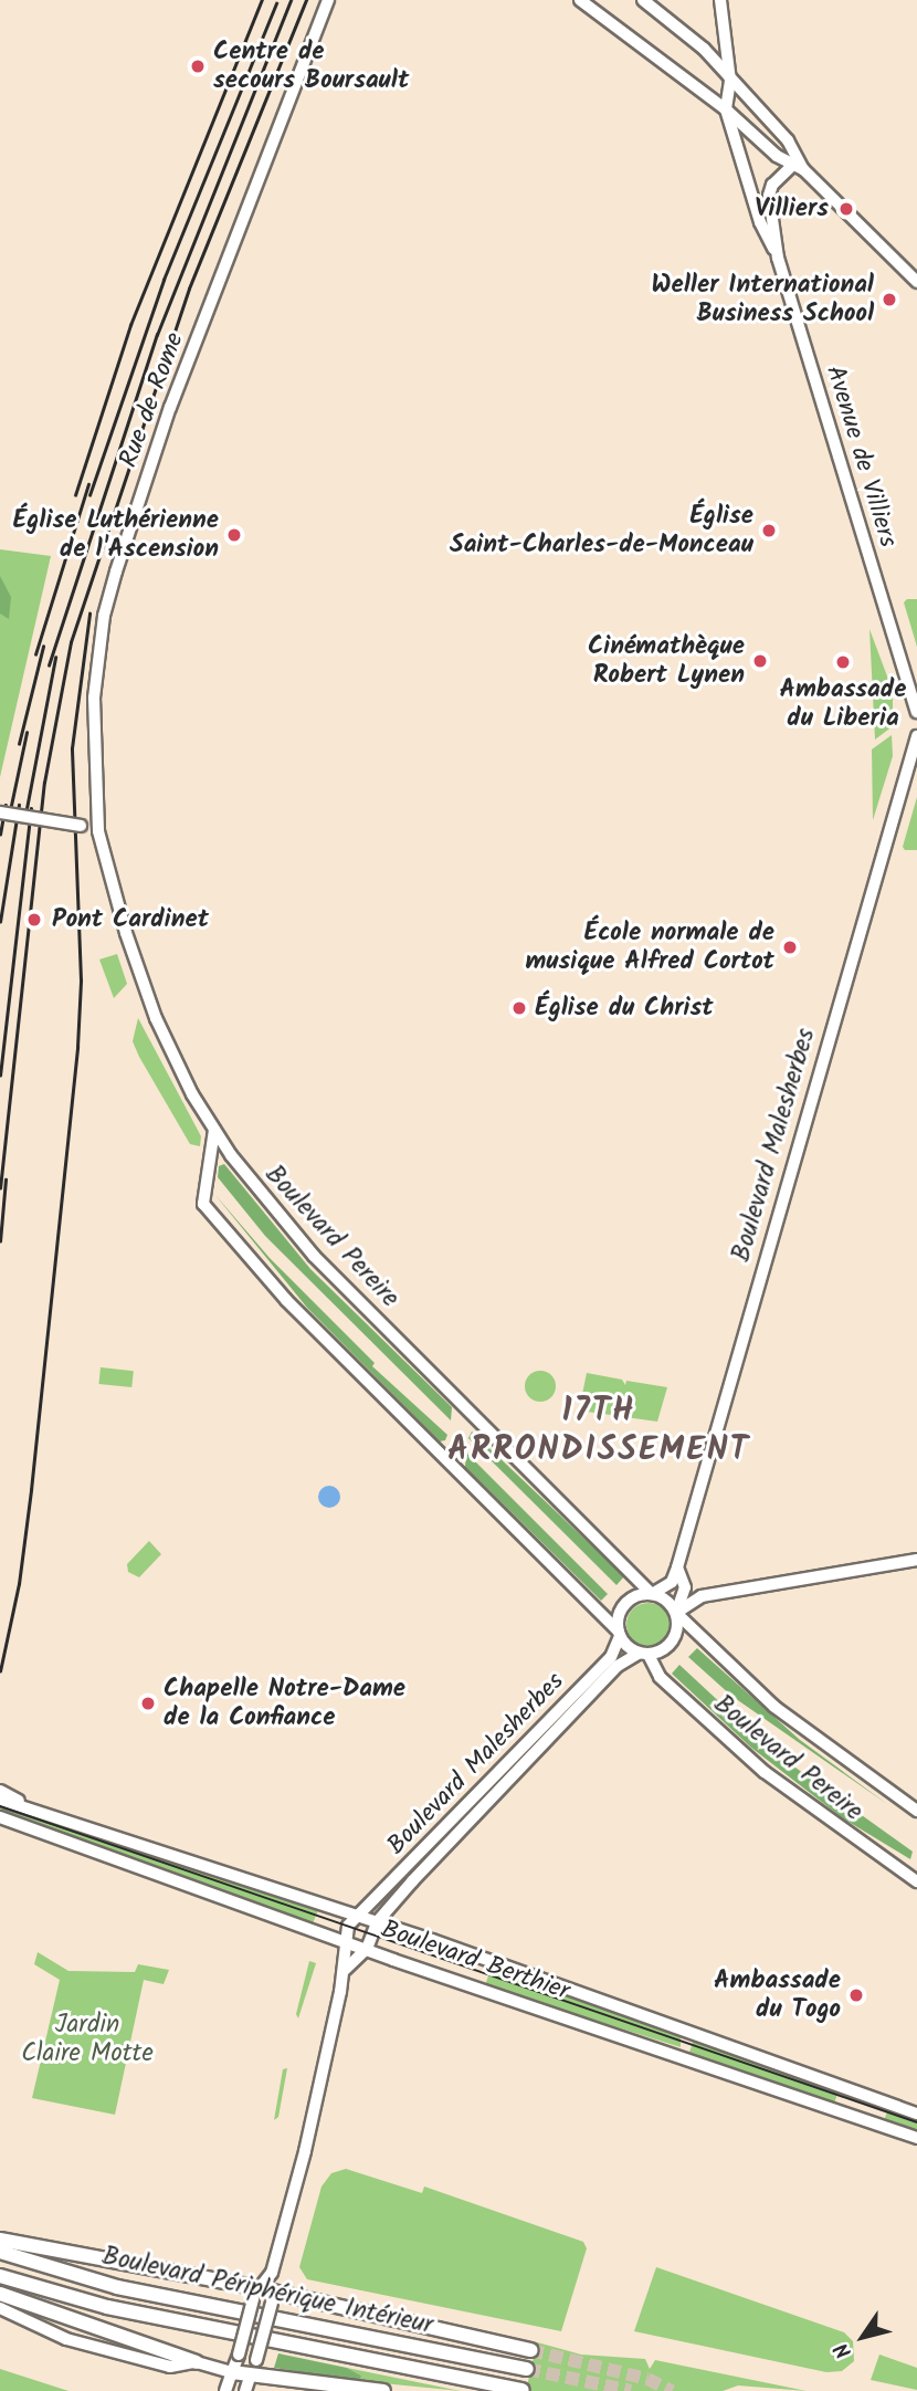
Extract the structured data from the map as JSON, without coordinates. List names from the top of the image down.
{
  "streets": {
    "highway": ["Boulevard Périphérique Intérieur"],
    "main road": [
      "Rue de Rome",
      "Avenue de Villiers",
      "Boulevard Malesherbes",
      "Boulevard Pereire",
      "Boulevard Berthier"
    ]
  },
  "crossings": [
    ["Rue de Rome", "Boulevard Pereire"],
    ["Boulevard Malesherbes", "Boulevard Pereire"],
    ["Boulevard Malesherbes", "Boulevard Berthier"]
  ],
  "districts": ["17TH ARRONDISSEMENT"],
  "parks": ["Jardin Claire Motte"],
  "places": [
    "Centre de secours Boursault",
    "Villiers",
    "Weller International Business School",
    "Église Saint-Charles-de-Monceau",
    "Église Luthérienne de l'Ascension",
    "Cinémathèque Robert Lynen",
    "Ambassade du Liberia",
    "Pont Cardinet",
    "École normale de musique Alfred Cortot",
    "Église du Christ",
    "Chapelle Notre-Dame de la Confiance",
    "Ambassade du Togo"
  ],
  "north": "bottom left"
}
